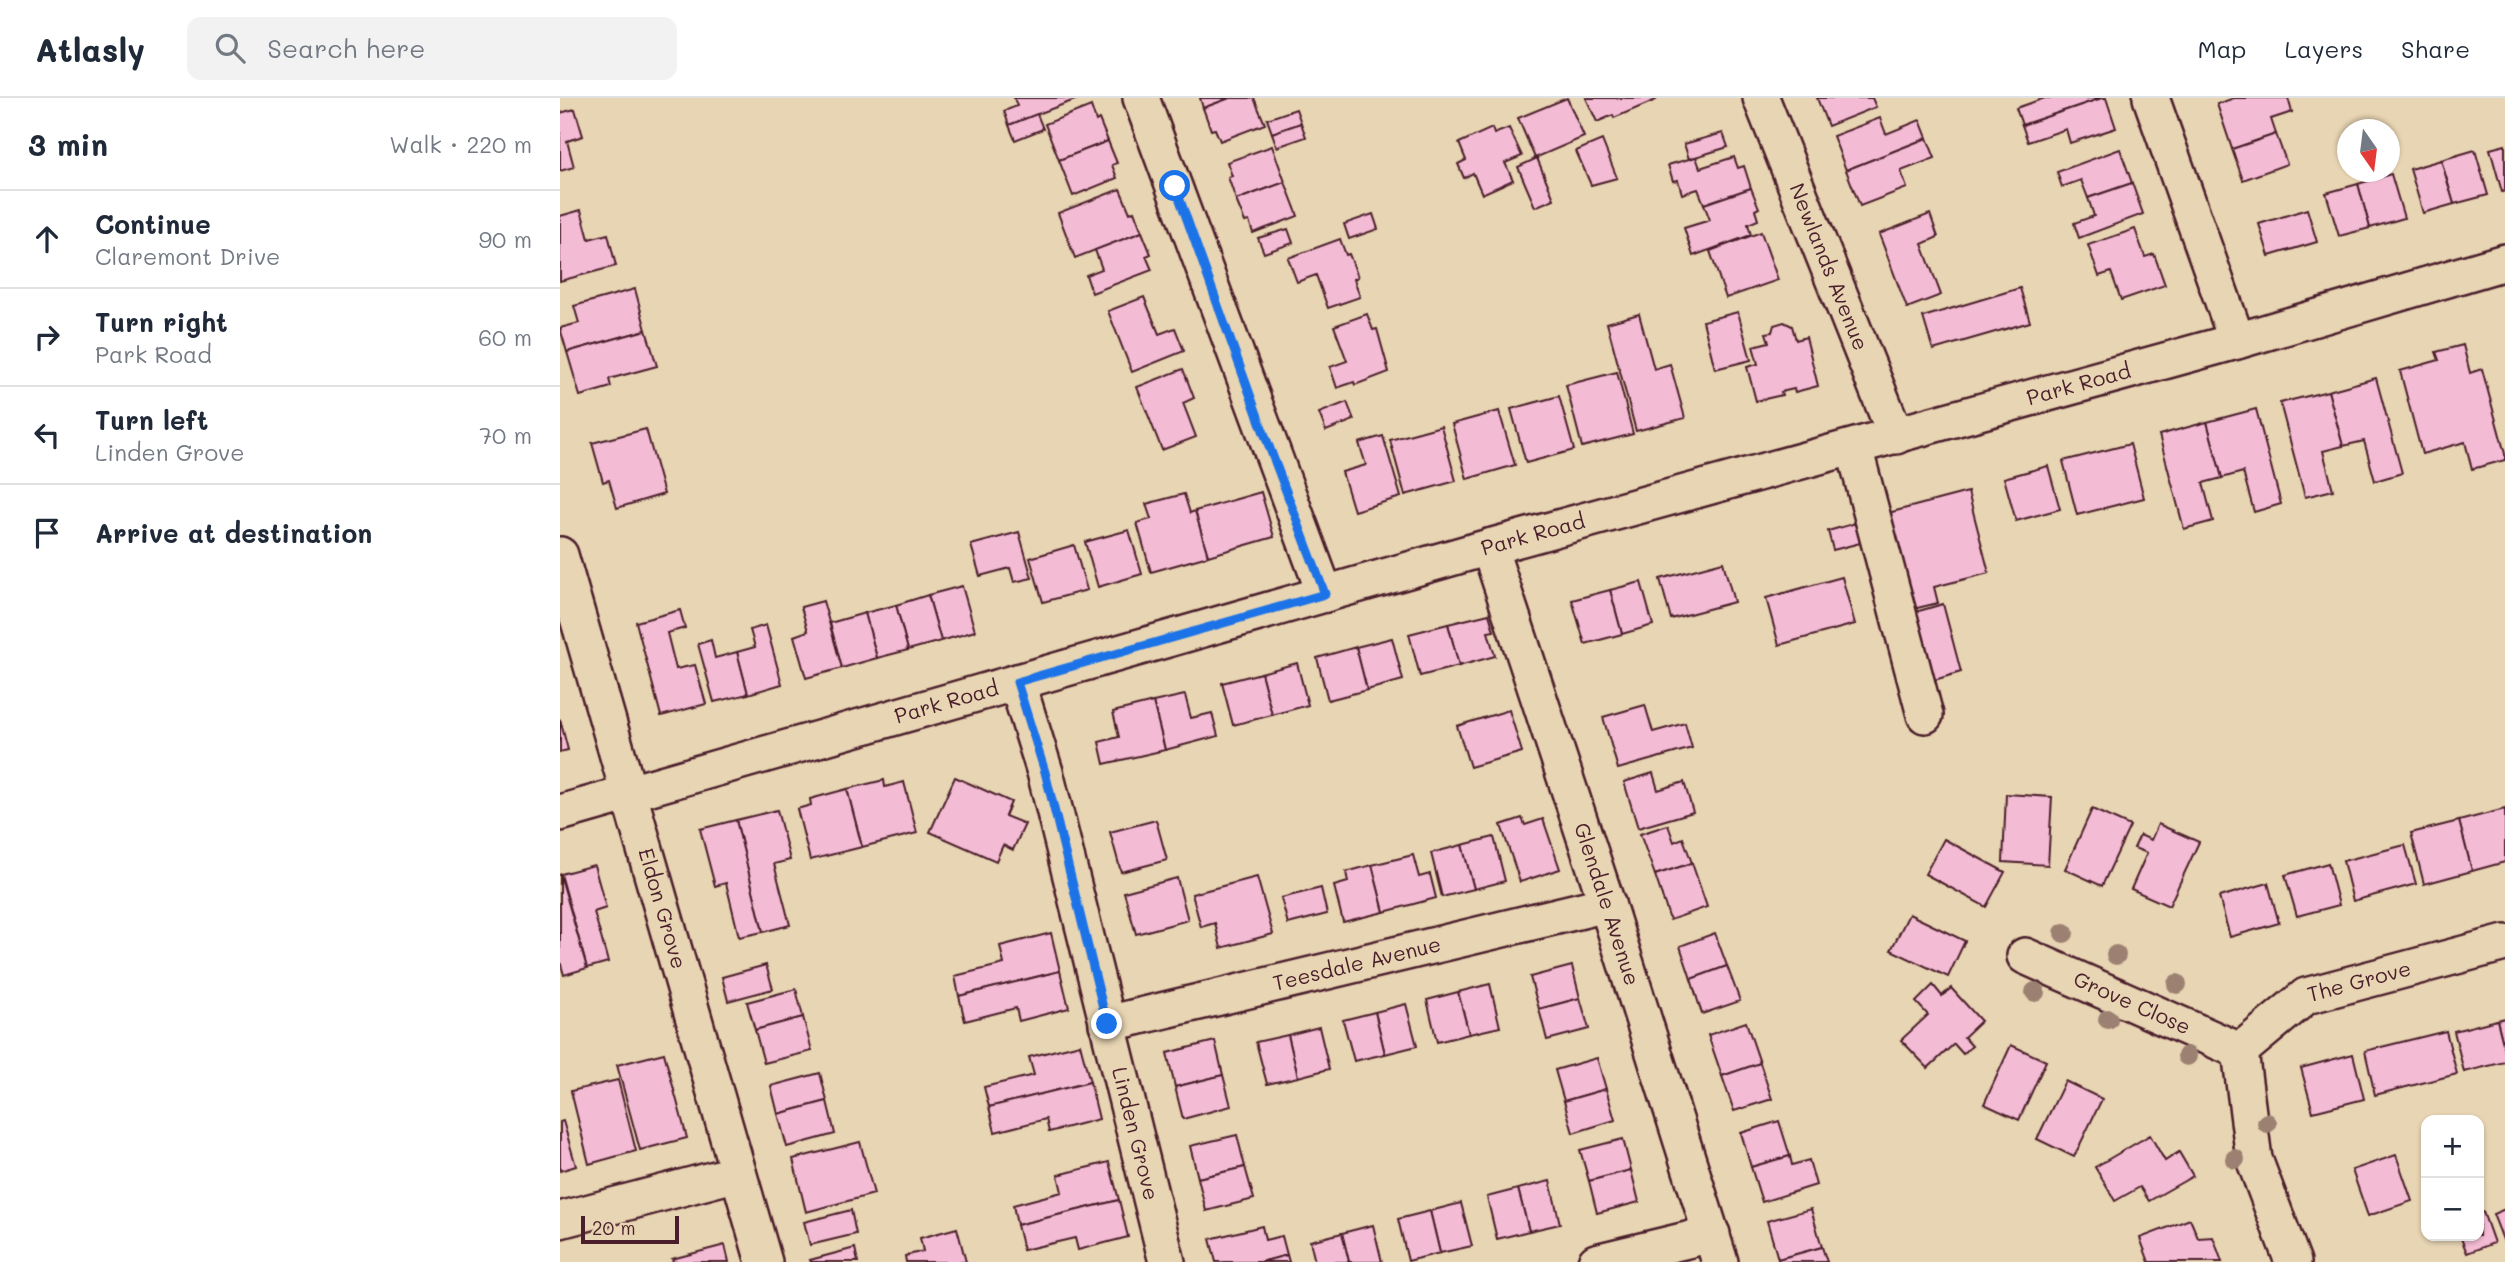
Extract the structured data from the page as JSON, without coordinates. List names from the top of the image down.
{
  "streets": {
    "street": [
      "Newlands Avenue",
      "Park Road",
      "Glendale Avenue",
      "Eldon Grove",
      "Teesdale Avenue",
      "The Grove",
      "Grove Close",
      "Linden Grove"
    ]
  },
  "crossings": [
    ["Newlands Avenue", "Park Road"],
    ["Park Road", "Glendale Avenue"],
    ["Park Road", "Eldon Grove"],
    ["Park Road", "Linden Grove"],
    ["Glendale Avenue", "Teesdale Avenue"],
    ["Teesdale Avenue", "Linden Grove"],
    ["The Grove", "Grove Close"]
  ],
  "scale_bar": "20 m",
  "north": "bottom",
  "page": {
    "header": "Atlasly",
    "search": "Search here",
    "nav": ["Map", "Layers", "Share"],
    "heading": ["3 min", "Walk · 220 m"],
    "list": [
      ["Continue", "Claremont Drive", "90 m"],
      ["Turn right", "Park Road", "60 m"],
      ["Turn left", "Linden Grove", "70 m"],
      "Arrive at destination"
    ],
    "map_buttons": ["+", "−"],
    "scale": "20 m"
  }
}
